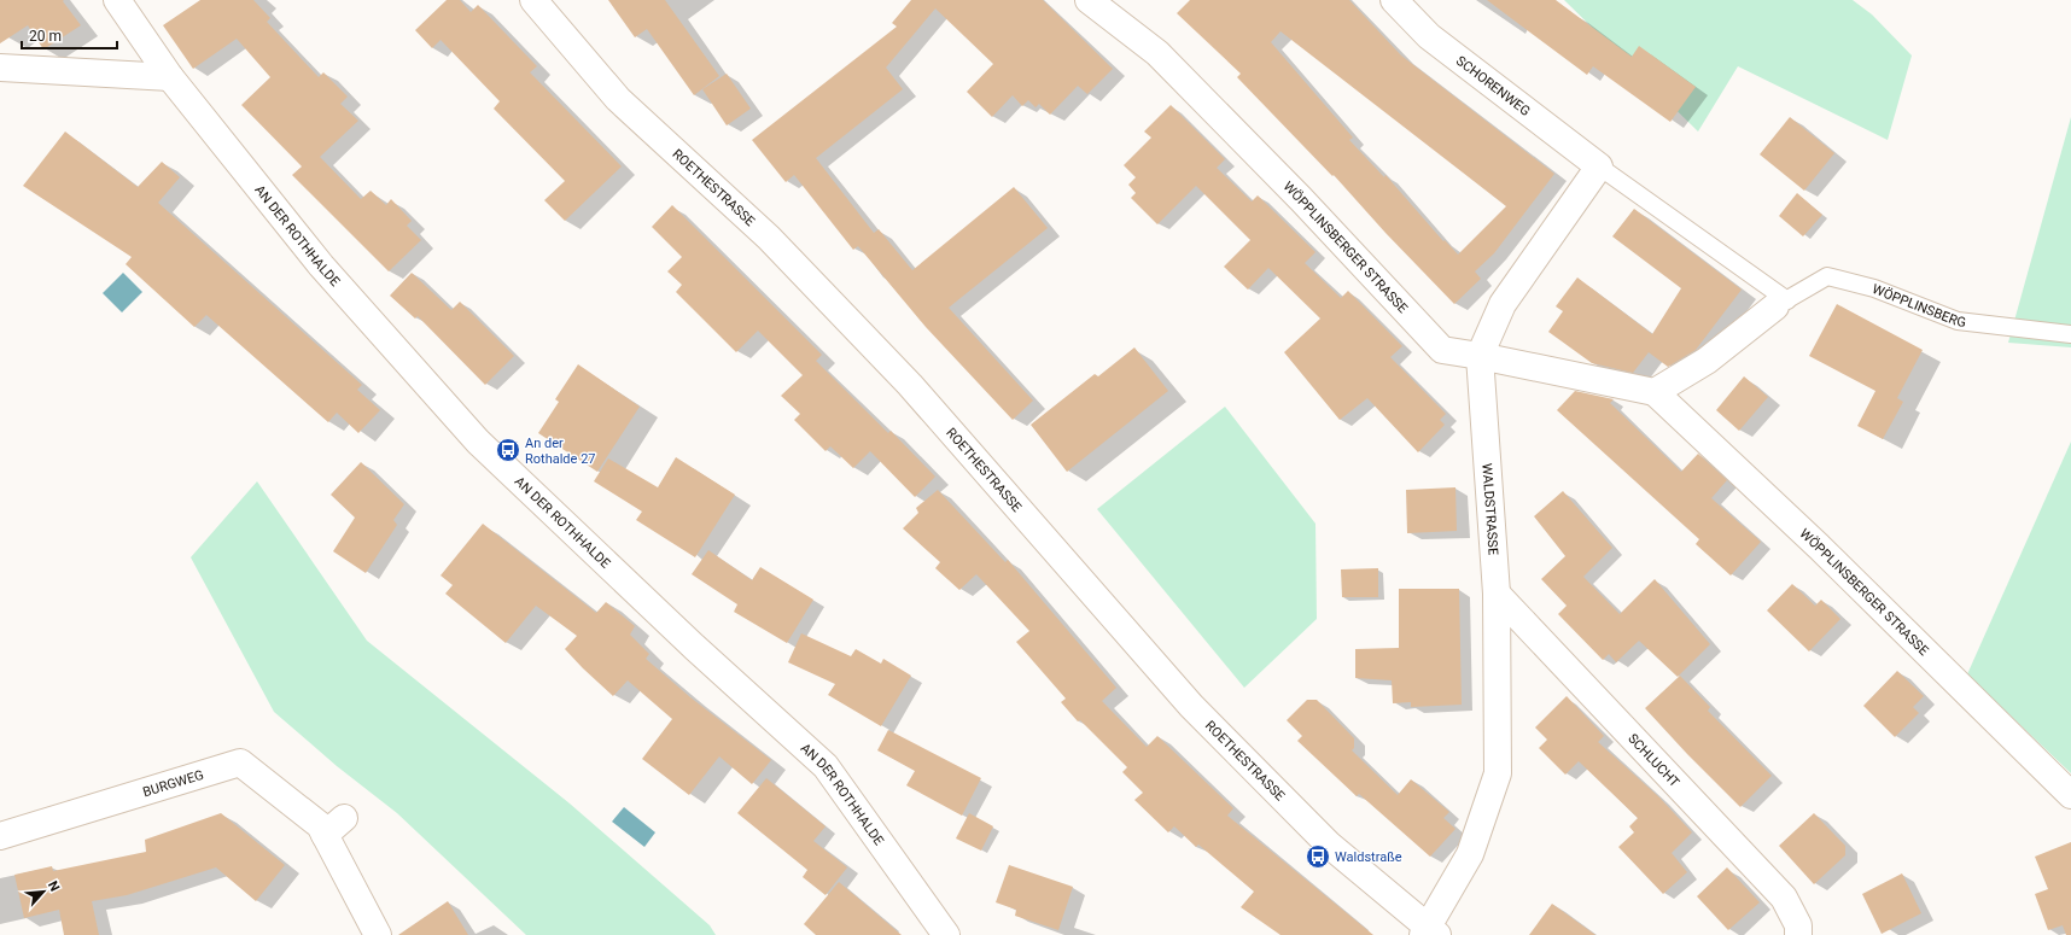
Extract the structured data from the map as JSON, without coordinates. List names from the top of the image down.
{
  "streets": {
    "street": [
      "SCHORENWEG",
      "ROETHESTRASSE",
      "AN DER ROTHHALDE",
      "WÖPPLINSBERGER STRASSE",
      "WALDSTRASSE",
      "SCHLUCHT",
      "BURGWEG"
    ],
    "lane": ["WÖPPLINSBERG"]
  },
  "crossings": [
    ["SCHORENWEG", "WÖPPLINSBERG"],
    ["ROETHESTRASSE", "WALDSTRASSE"],
    ["WÖPPLINSBERGER STRASSE", "WALDSTRASSE"],
    ["WALDSTRASSE", "SCHLUCHT"]
  ],
  "places": {
    "bus stop": ["An der Rothalde 27", "Waldstraße"]
  },
  "scale_bar": "20 m",
  "north": "top right"
}
